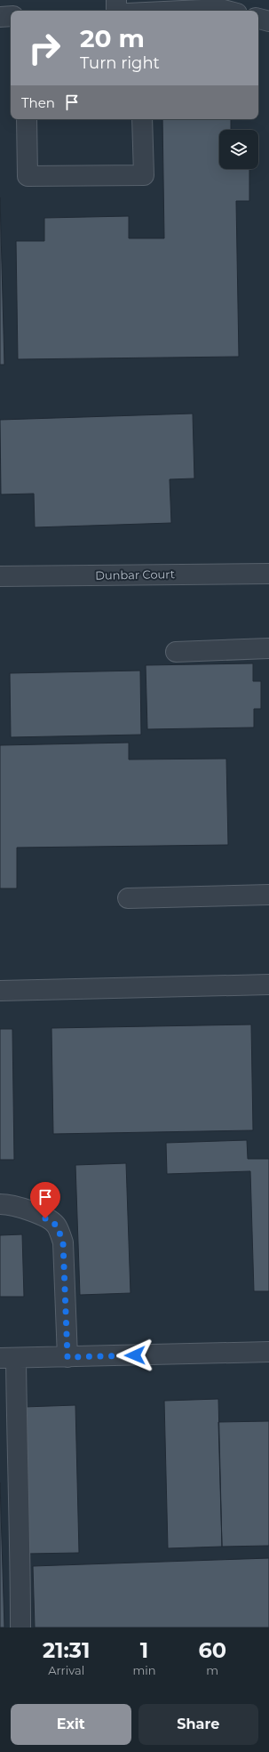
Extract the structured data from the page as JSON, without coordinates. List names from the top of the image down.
{
  "streets": {
    "street": ["Dunbar Court"]
  },
  "page": {
    "turn": ["20 m", "Turn right"],
    "then": "Then",
    "eta": [
      "21:31",
      "Arrival",
      "1",
      "min",
      "60",
      "m"
    ],
    "buttons": ["Exit", "Share"]
  }
}
